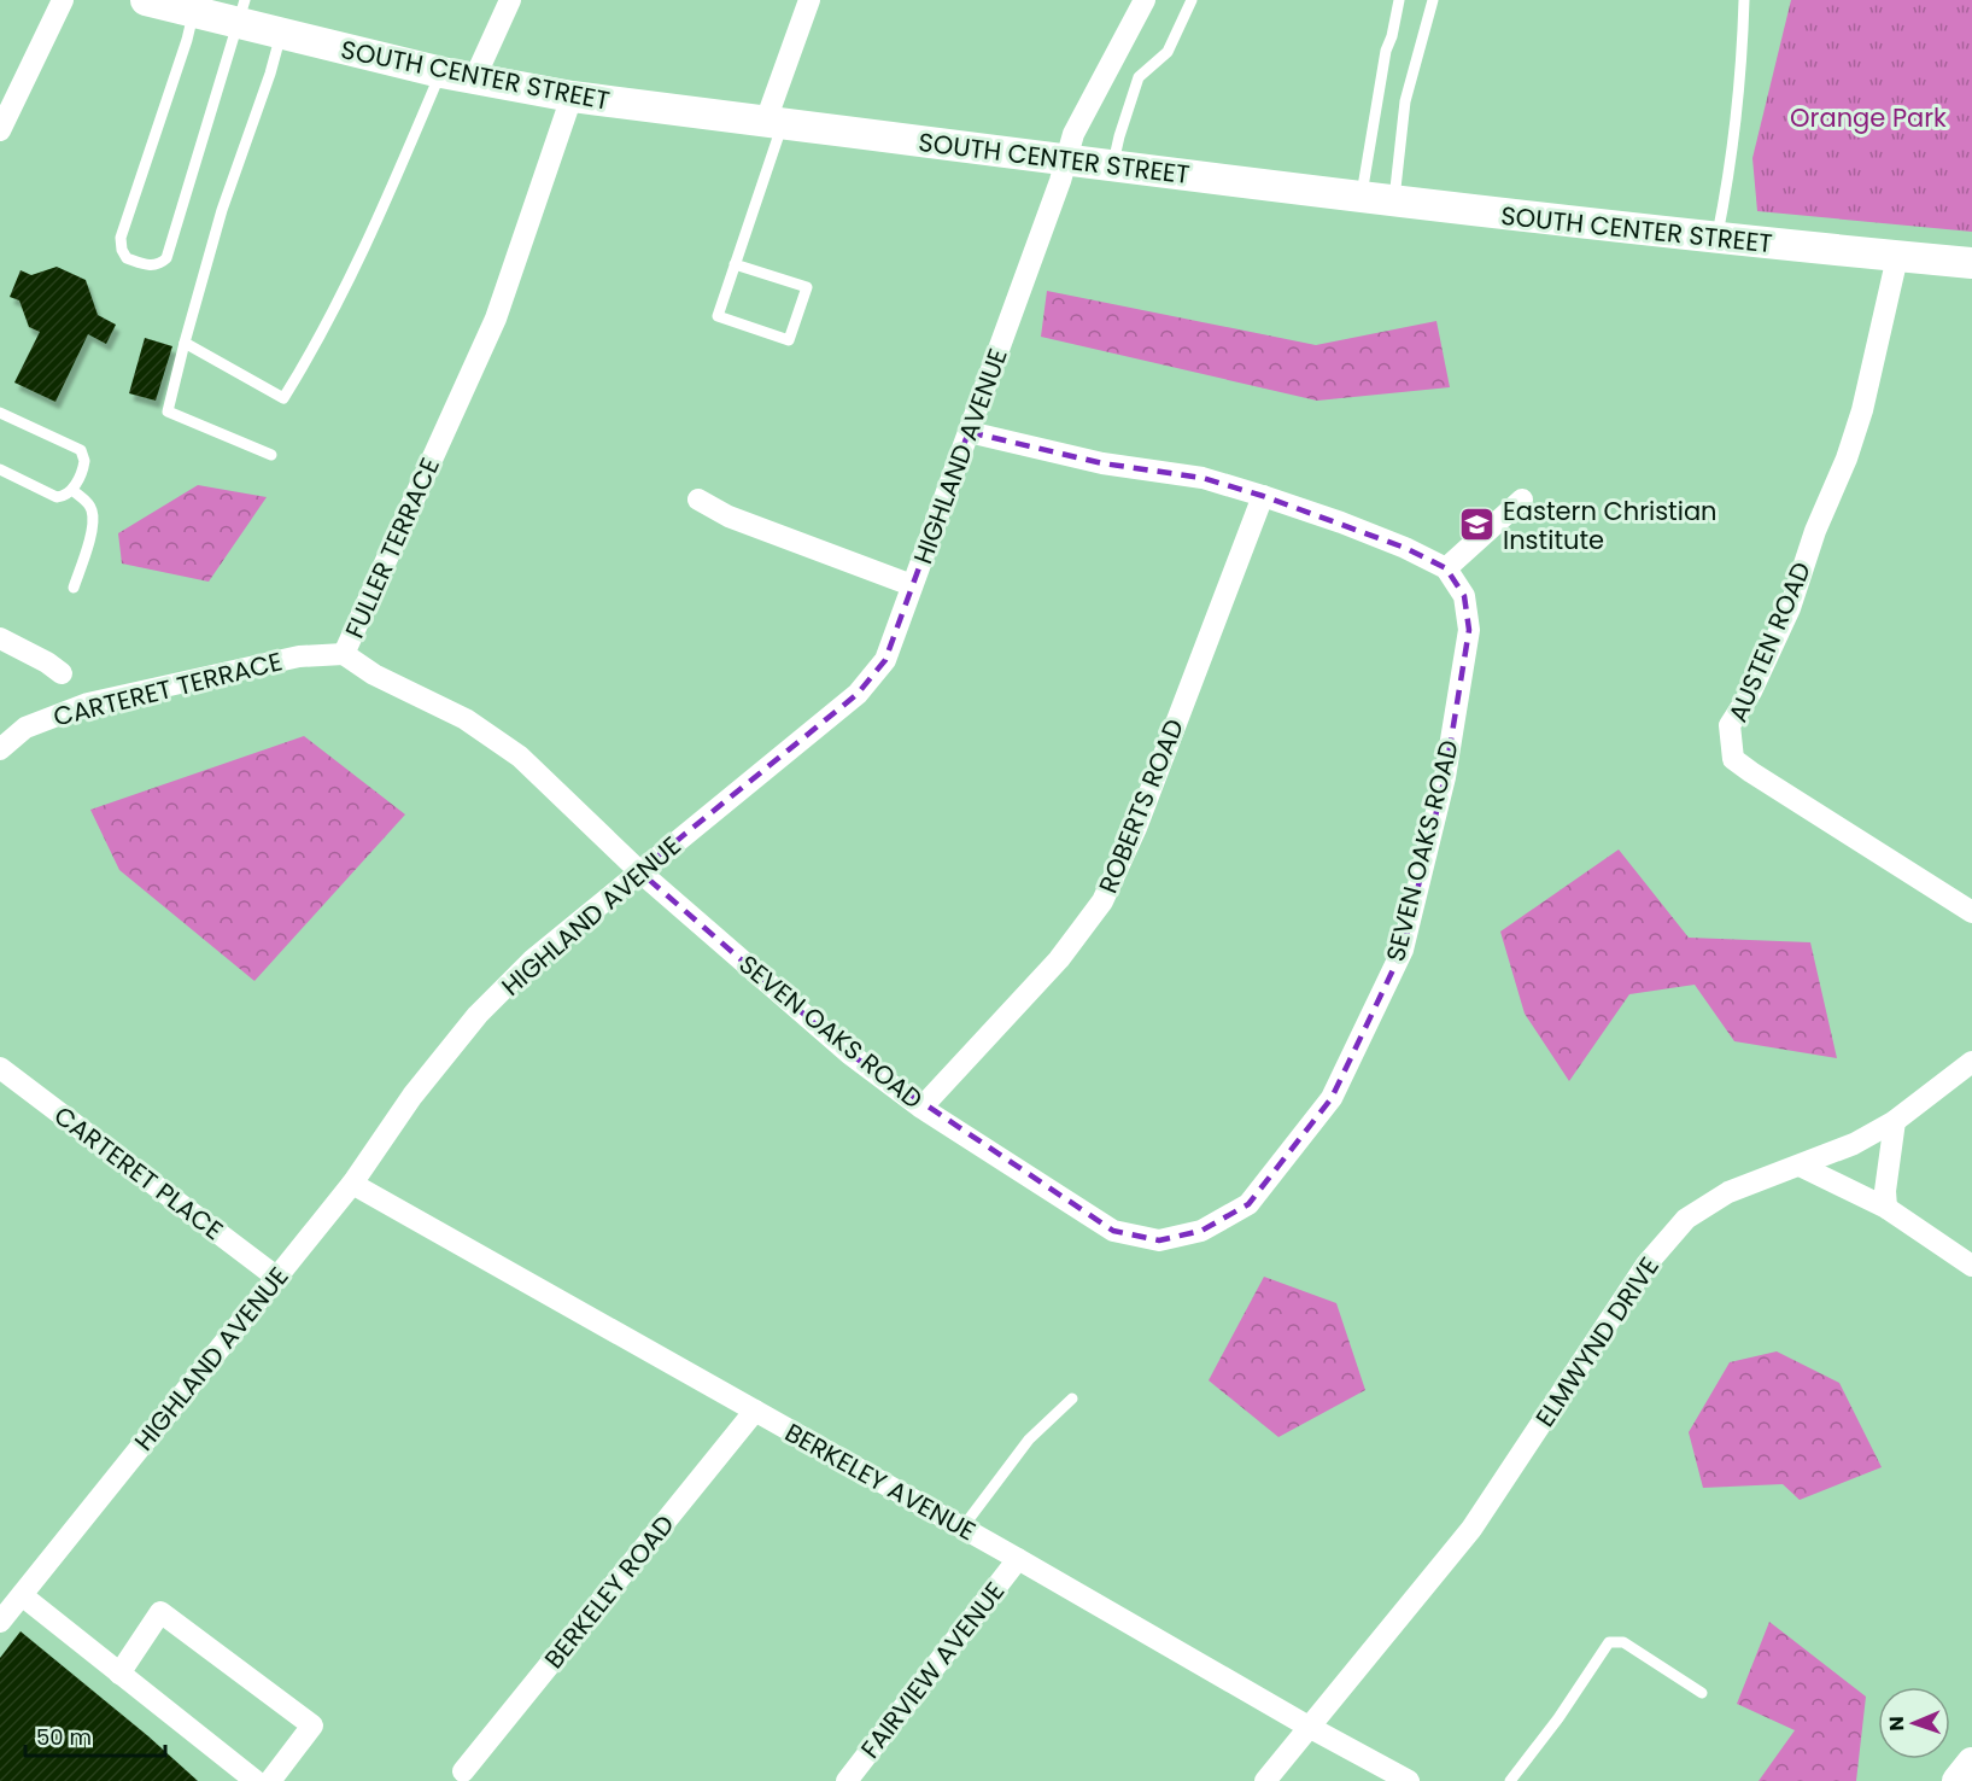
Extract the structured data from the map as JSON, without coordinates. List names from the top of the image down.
{
  "streets": {
    "main road": ["SOUTH CENTER STREET"],
    "street": [
      "HIGHLAND AVENUE",
      "FULLER TERRACE",
      "AUSTEN ROAD",
      "CARTERET TERRACE",
      "ROBERTS ROAD",
      "SEVEN OAKS ROAD",
      "CARTERET PLACE",
      "ELMWYND DRIVE",
      "BERKELEY AVENUE",
      "BERKELEY ROAD",
      "FAIRVIEW AVENUE"
    ]
  },
  "crossings": [
    ["SOUTH CENTER STREET", "HIGHLAND AVENUE"],
    ["SOUTH CENTER STREET", "FULLER TERRACE"],
    ["SOUTH CENTER STREET", "AUSTEN ROAD"],
    ["HIGHLAND AVENUE", "FULLER TERRACE"],
    ["HIGHLAND AVENUE", "SEVEN OAKS ROAD"],
    ["HIGHLAND AVENUE", "CARTERET PLACE"],
    ["HIGHLAND AVENUE", "BERKELEY AVENUE"],
    ["FULLER TERRACE", "CARTERET TERRACE"],
    ["FULLER TERRACE", "SEVEN OAKS ROAD"],
    ["ROBERTS ROAD", "SEVEN OAKS ROAD"],
    ["ELMWYND DRIVE", "BERKELEY AVENUE"],
    ["BERKELEY AVENUE", "BERKELEY ROAD"],
    ["BERKELEY AVENUE", "FAIRVIEW AVENUE"]
  ],
  "parks": ["Orange Park"],
  "places": {
    "school or university": ["Eastern Christian Institute"]
  },
  "scale_bar": "50 m",
  "north": "left"
}
